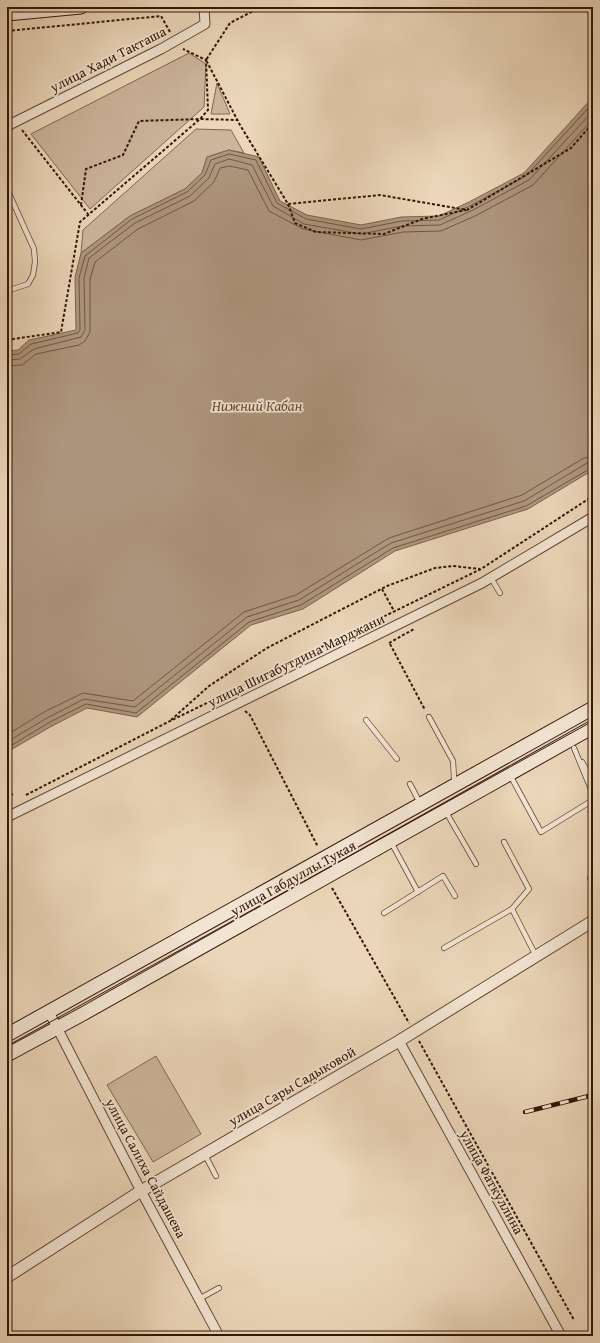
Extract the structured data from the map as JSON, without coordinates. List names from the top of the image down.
{
  "streets": {
    "main road": ["улица Габдуллы Тукая"],
    "street": [
      "улица Хади Такташа",
      "улица Шигабутдина Марджани",
      "улица Сары Садыковой",
      "улица Салиха Сайдашева",
      "улица Фаткуллина"
    ]
  },
  "crossings": [
    ["улица Габдуллы Тукая", "улица Салиха Сайдашева"],
    ["улица Сары Садыковой", "улица Салиха Сайдашева"],
    ["улица Сары Садыковой", "улица Фаткуллина"]
  ],
  "water": ["Нижний Кабан"]
}
